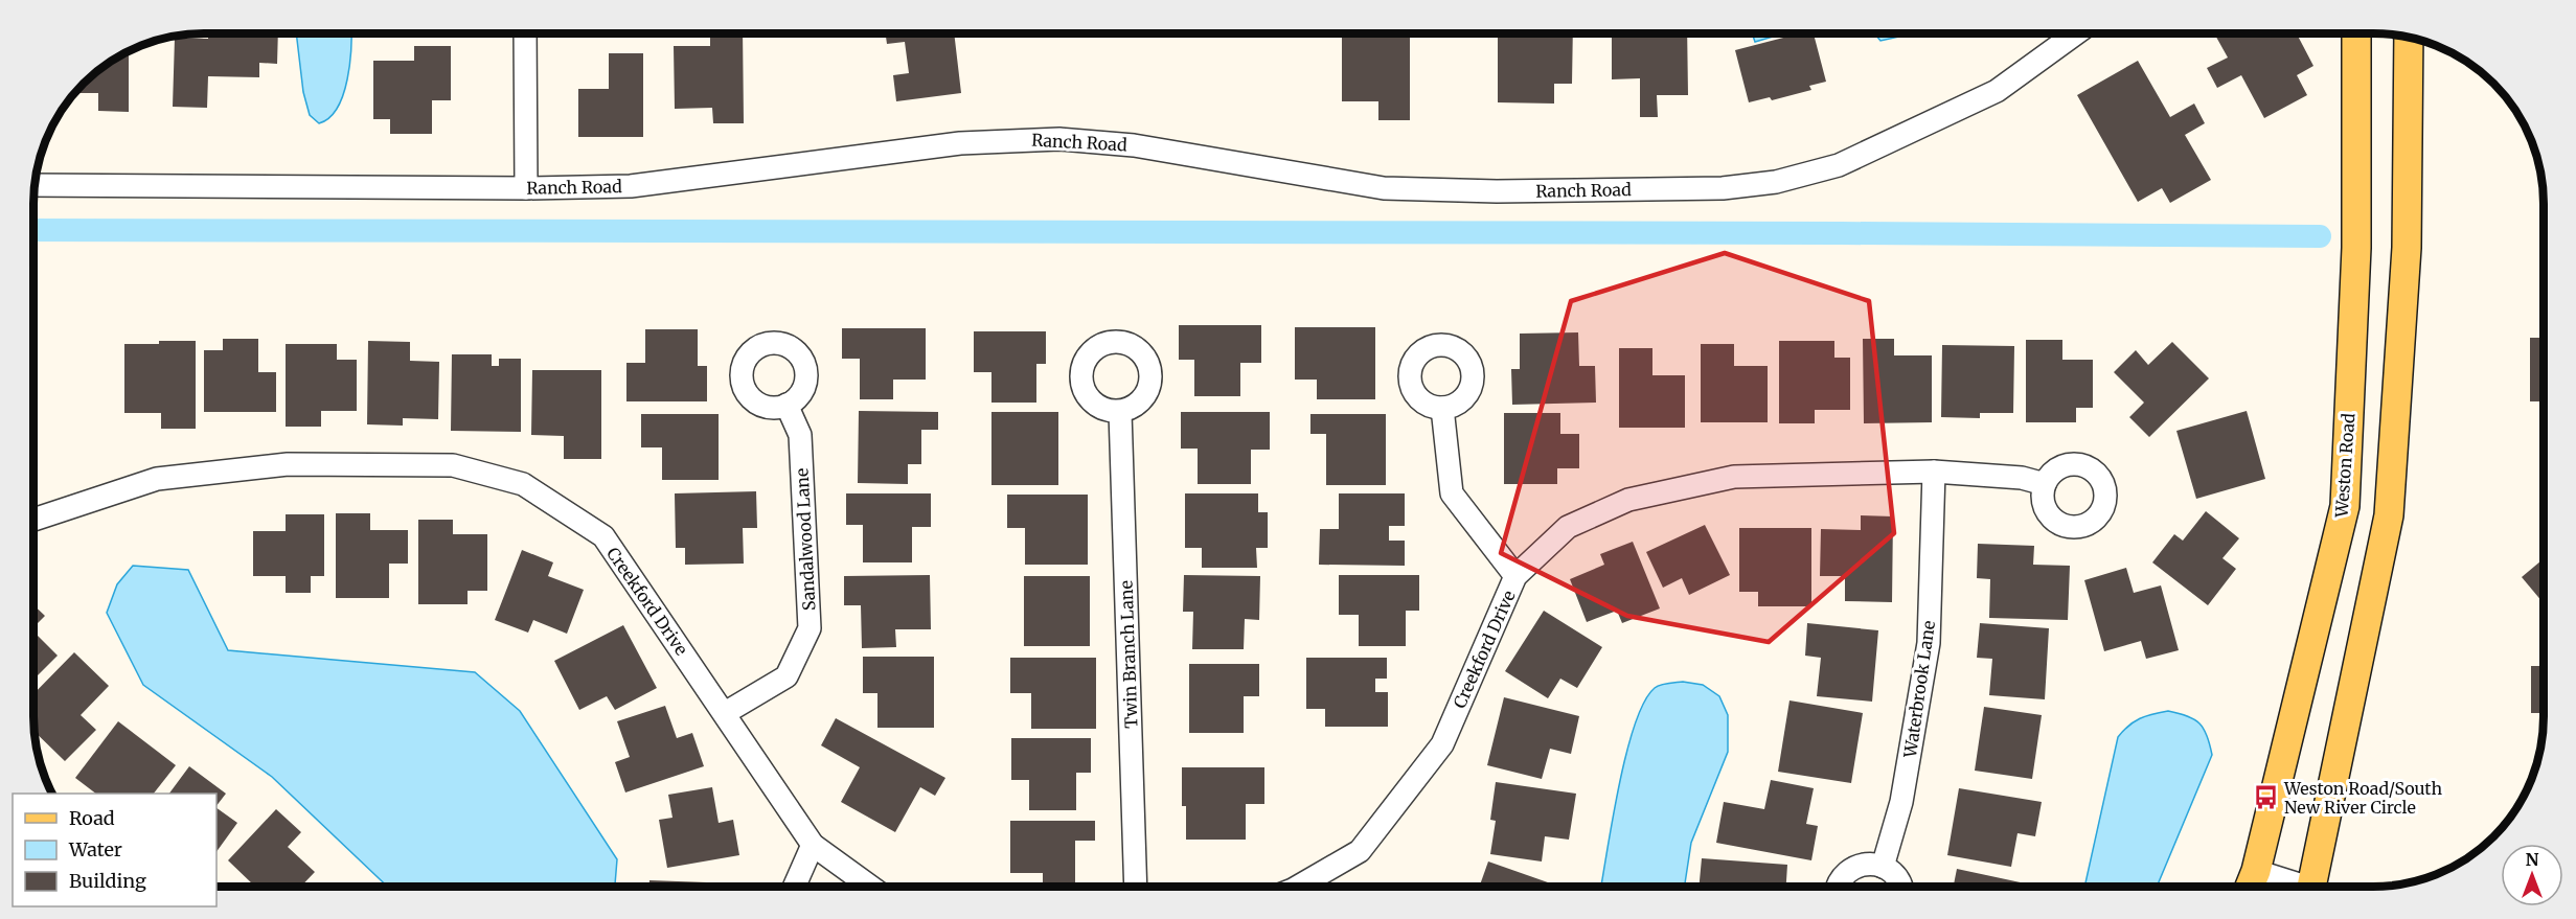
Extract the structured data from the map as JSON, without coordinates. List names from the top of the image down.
{
  "streets": {
    "main road": ["Weston Road"],
    "street": [
      "Ranch Road",
      "Sandalwood Lane",
      "Creekford Drive",
      "Twin Branch Lane",
      "Waterbrook Lane"
    ]
  },
  "crossings": [
    ["Sandalwood Lane", "Creekford Drive"],
    ["Creekford Drive", "Waterbrook Lane"]
  ],
  "places": {
    "bus stop": ["Weston Road/South New River Circle"]
  },
  "legend": ["Road", "Water", "Building"],
  "north": "top"
}
